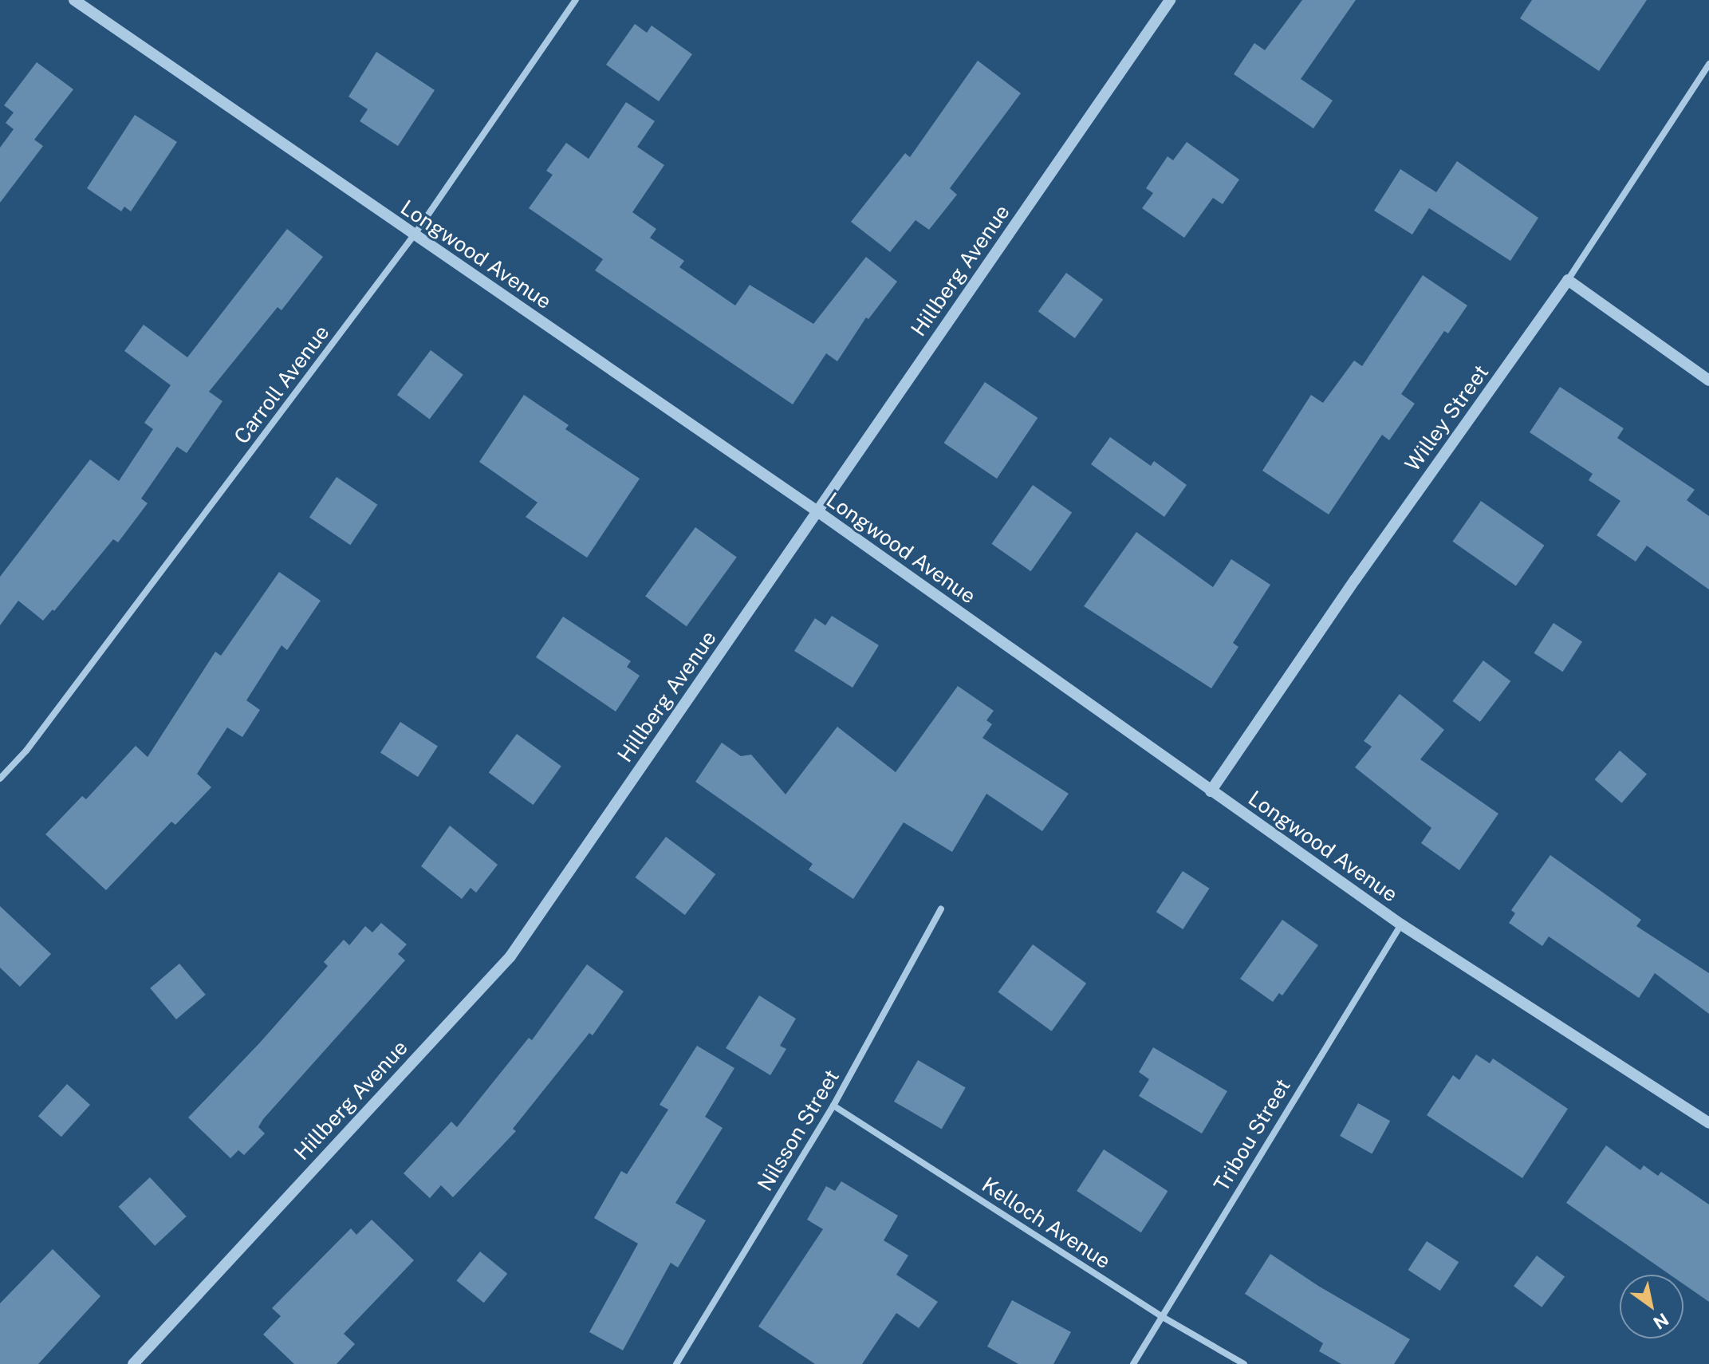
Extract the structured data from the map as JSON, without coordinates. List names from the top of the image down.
{
  "streets": {
    "street": [
      "Longwood Avenue",
      "Hillberg Avenue",
      "Carroll Avenue",
      "Willey Street",
      "Nilsson Street",
      "Tribou Street",
      "Kelloch Avenue"
    ]
  },
  "crossings": [
    ["Longwood Avenue", "Hillberg Avenue"],
    ["Longwood Avenue", "Carroll Avenue"],
    ["Longwood Avenue", "Willey Street"],
    ["Longwood Avenue", "Tribou Street"],
    ["Nilsson Street", "Kelloch Avenue"],
    ["Tribou Street", "Kelloch Avenue"]
  ],
  "north": "bottom right"
}
